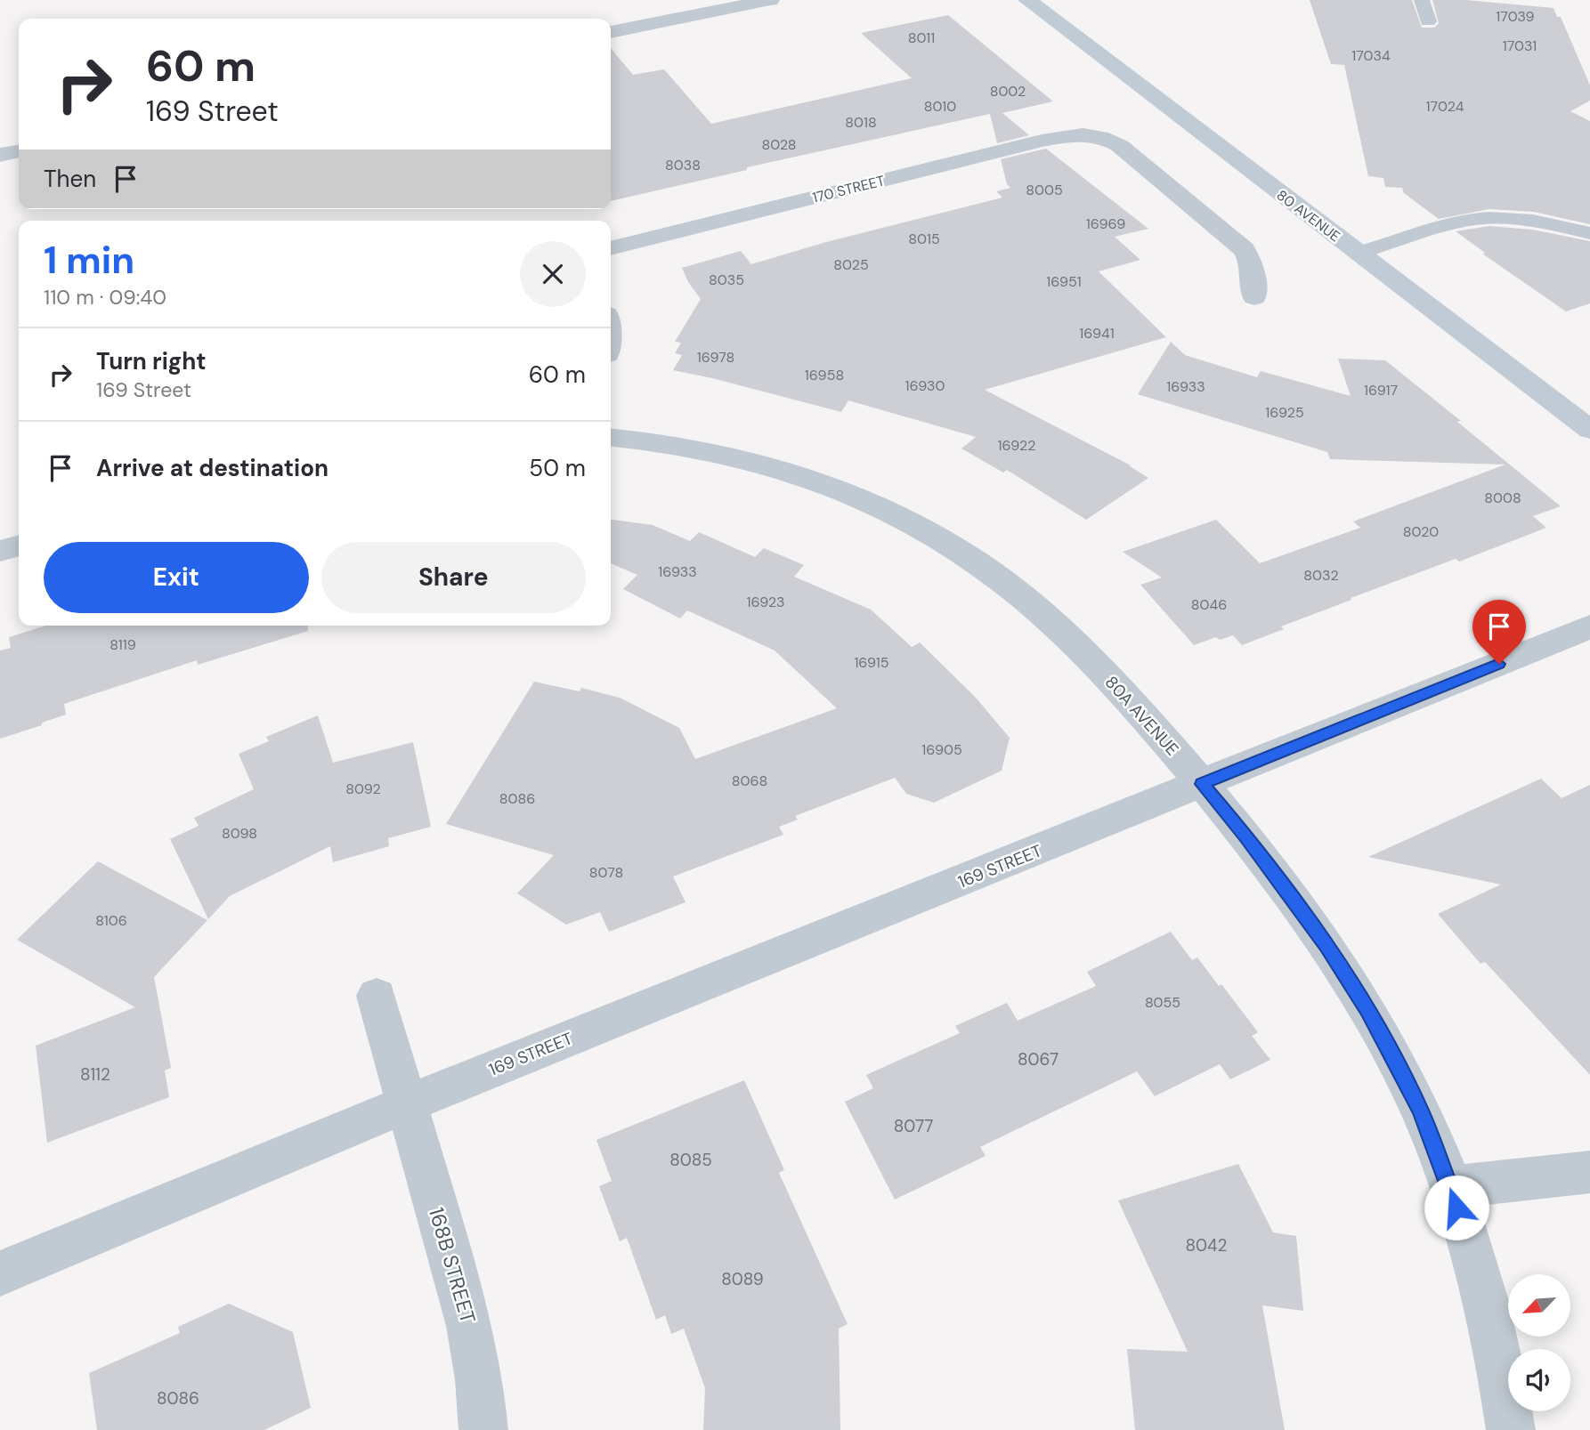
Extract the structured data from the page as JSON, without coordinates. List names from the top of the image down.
{
  "streets": {
    "main road": ["80 AVENUE"],
    "street": [
      "170 STREET",
      "80A AVENUE",
      "169 STREET",
      "168B STREET"
    ]
  },
  "crossings": [
    ["80A AVENUE", "169 STREET"],
    ["169 STREET", "168B STREET"]
  ],
  "house_numbers": [
    "17039",
    "8011",
    "17031",
    "17034",
    "8002",
    "8010",
    "17024",
    "8018",
    "8028",
    "8038",
    "8005",
    "16969",
    "8015",
    "8025",
    "8035",
    "16951",
    "16941",
    "16978",
    "16958",
    "16930",
    "16933",
    "16917",
    "16925",
    "16922",
    "8008",
    "8020",
    "16933",
    "8032",
    "16923",
    "8046",
    "8119",
    "16915",
    "16905",
    "8068",
    "8092",
    "8086",
    "8098",
    "8078",
    "8106",
    "8055",
    "8067",
    "8112",
    "8077",
    "8085",
    "8042",
    "8089",
    "8086"
  ],
  "north": "bottom left",
  "page": {
    "turn": ["60 m", "169 Street"],
    "then": "Then",
    "heading": ["1 min", "110 m · 09:40"],
    "list": [
      {
        "name": "Turn right",
        "note": "169 Street",
        "value": "60 m"
      },
      {
        "name": "Arrive at destination",
        "value": "50 m"
      }
    ],
    "buttons": ["Exit", "Share"]
  }
}
